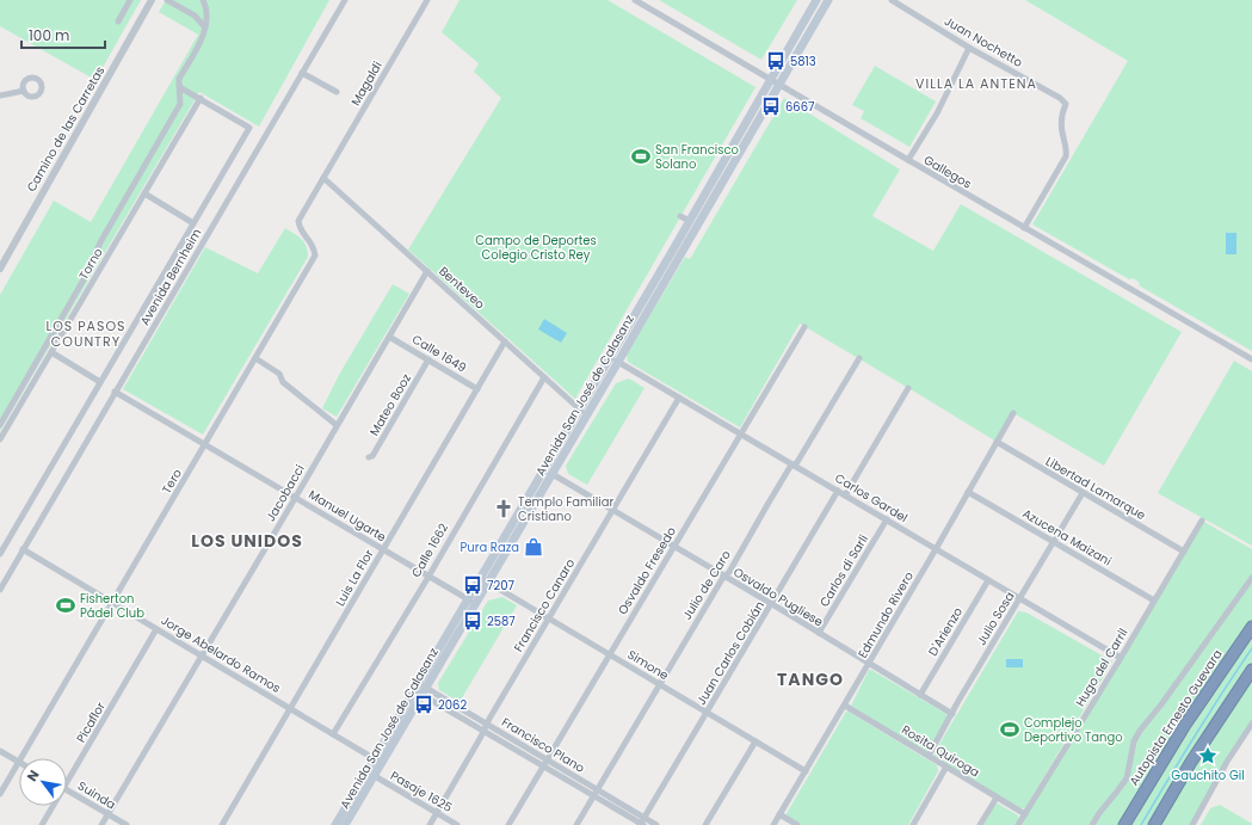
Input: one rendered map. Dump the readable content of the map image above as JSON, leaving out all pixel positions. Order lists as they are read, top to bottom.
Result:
{
  "streets": {
    "highway": ["Autopista Ernesto Guevara"],
    "main road": ["Avenida San José de Calasanz"],
    "street": [
      "Juan Nochetto",
      "Magaldi",
      "Camino de las Carretas",
      "Gallegos",
      "Torno",
      "Avenida Bernheim",
      "Benteveo",
      "Calle 1649",
      "Mateo Booz",
      "Tero",
      "Libertad Lamarque",
      "Jacobacci",
      "Carlos Gardel",
      "Manuel Ugarte",
      "Azucena Maizani",
      "Calle 1662",
      "Osvaldo Fresedo",
      "Carlos di Sarli",
      "Luis La Flor",
      "Julio de Caro",
      "Osvaldo Pugliese",
      "Francisco Canaro",
      "Edmundo Rivero",
      "Julio Sosa",
      "D'Arienzo",
      "Juan Carlos Cobián",
      "Jorge Abelardo Ramos",
      "Simone",
      "Hugo del Carril",
      "Picaflor",
      "Francisco Plano",
      "Rosita Quiroga",
      "Pasaje 1625",
      "Suinda"
    ]
  },
  "crossings": [
    ["Juan Nochetto", "Gallegos"],
    ["Magaldi", "Benteveo"],
    ["Magaldi", "Tero"],
    ["Gallegos", "Avenida San José de Calasanz"],
    ["Avenida Bernheim", "Manuel Ugarte"],
    ["Avenida Bernheim", "Jorge Abelardo Ramos"],
    ["Benteveo", "Avenida San José de Calasanz"],
    ["Benteveo", "Tero"],
    ["Benteveo", "Jacobacci"],
    ["Benteveo", "Calle 1662"],
    ["Benteveo", "Luis La Flor"],
    ["Calle 1649", "Mateo Booz"],
    ["Calle 1649", "Jacobacci"],
    ["Calle 1649", "Luis La Flor"],
    ["Avenida San José de Calasanz", "Carlos Gardel"],
    ["Avenida San José de Calasanz", "Manuel Ugarte"],
    ["Avenida San José de Calasanz", "Osvaldo Pugliese"],
    ["Avenida San José de Calasanz", "Jorge Abelardo Ramos"],
    ["Avenida San José de Calasanz", "Simone"],
    ["Avenida San José de Calasanz", "Francisco Plano"],
    ["Avenida San José de Calasanz", "Pasaje 1625"],
    ["Tero", "Manuel Ugarte"],
    ["Tero", "Jorge Abelardo Ramos"],
    ["Libertad Lamarque", "Edmundo Rivero"],
    ["Libertad Lamarque", "Julio Sosa"],
    ["Libertad Lamarque", "Hugo del Carril"],
    ["Jacobacci", "Manuel Ugarte"],
    ["Jacobacci", "Jorge Abelardo Ramos"],
    ["Jacobacci", "Suinda"],
    ["Carlos Gardel", "Osvaldo Fresedo"],
    ["Carlos Gardel", "Carlos di Sarli"],
    ["Carlos Gardel", "Julio de Caro"],
    ["Carlos Gardel", "Francisco Canaro"],
    ["Carlos Gardel", "Edmundo Rivero"],
    ["Carlos Gardel", "Julio Sosa"],
    ["Carlos Gardel", "D'Arienzo"],
    ["Carlos Gardel", "Juan Carlos Cobián"],
    ["Carlos Gardel", "Hugo del Carril"],
    ["Manuel Ugarte", "Calle 1662"],
    ["Manuel Ugarte", "Luis La Flor"],
    ["Azucena Maizani", "Edmundo Rivero"],
    ["Azucena Maizani", "Julio Sosa"],
    ["Azucena Maizani", "Hugo del Carril"],
    ["Calle 1662", "Jorge Abelardo Ramos"],
    ["Osvaldo Fresedo", "Osvaldo Pugliese"],
    ["Osvaldo Fresedo", "Simone"],
    ["Osvaldo Fresedo", "Francisco Plano"],
    ["Carlos di Sarli", "Osvaldo Pugliese"],
    ["Luis La Flor", "Jorge Abelardo Ramos"],
    ["Julio de Caro", "Osvaldo Pugliese"],
    ["Julio de Caro", "Simone"],
    ["Julio de Caro", "Francisco Plano"],
    ["Osvaldo Pugliese", "Francisco Canaro"],
    ["Osvaldo Pugliese", "Edmundo Rivero"],
    ["Osvaldo Pugliese", "Julio Sosa"],
    ["Osvaldo Pugliese", "D'Arienzo"],
    ["Osvaldo Pugliese", "Juan Carlos Cobián"],
    ["Francisco Canaro", "Simone"],
    ["Francisco Canaro", "Francisco Plano"],
    ["Francisco Canaro", "Pasaje 1625"],
    ["Edmundo Rivero", "Simone"],
    ["Edmundo Rivero", "Rosita Quiroga"],
    ["Julio Sosa", "Rosita Quiroga"],
    ["Juan Carlos Cobián", "Simone"],
    ["Juan Carlos Cobián", "Francisco Plano"],
    ["Jorge Abelardo Ramos", "Picaflor"],
    ["Hugo del Carril", "Rosita Quiroga"]
  ],
  "districts": [
    "VILLA LA ANTENA",
    "LOS PASOS COUNTRY",
    "LOS UNIDOS",
    "TANGO"
  ],
  "parks": ["Campo de Deportes Colegio Cristo Rey"],
  "places": {
    "bus stop": [
      "5813",
      "6667",
      "7207",
      "2587",
      "2062"
    ],
    "sports": ["San Francisco Solano", "Fisherton Pádel Club", "Complejo Deportivo Tango"],
    "church": ["Templo Familiar Cristiano"],
    "shop": ["Pura Raza"],
    "place": ["Gauchito Gil"]
  },
  "scale_bar": "100 m",
  "north": "top left"
}
